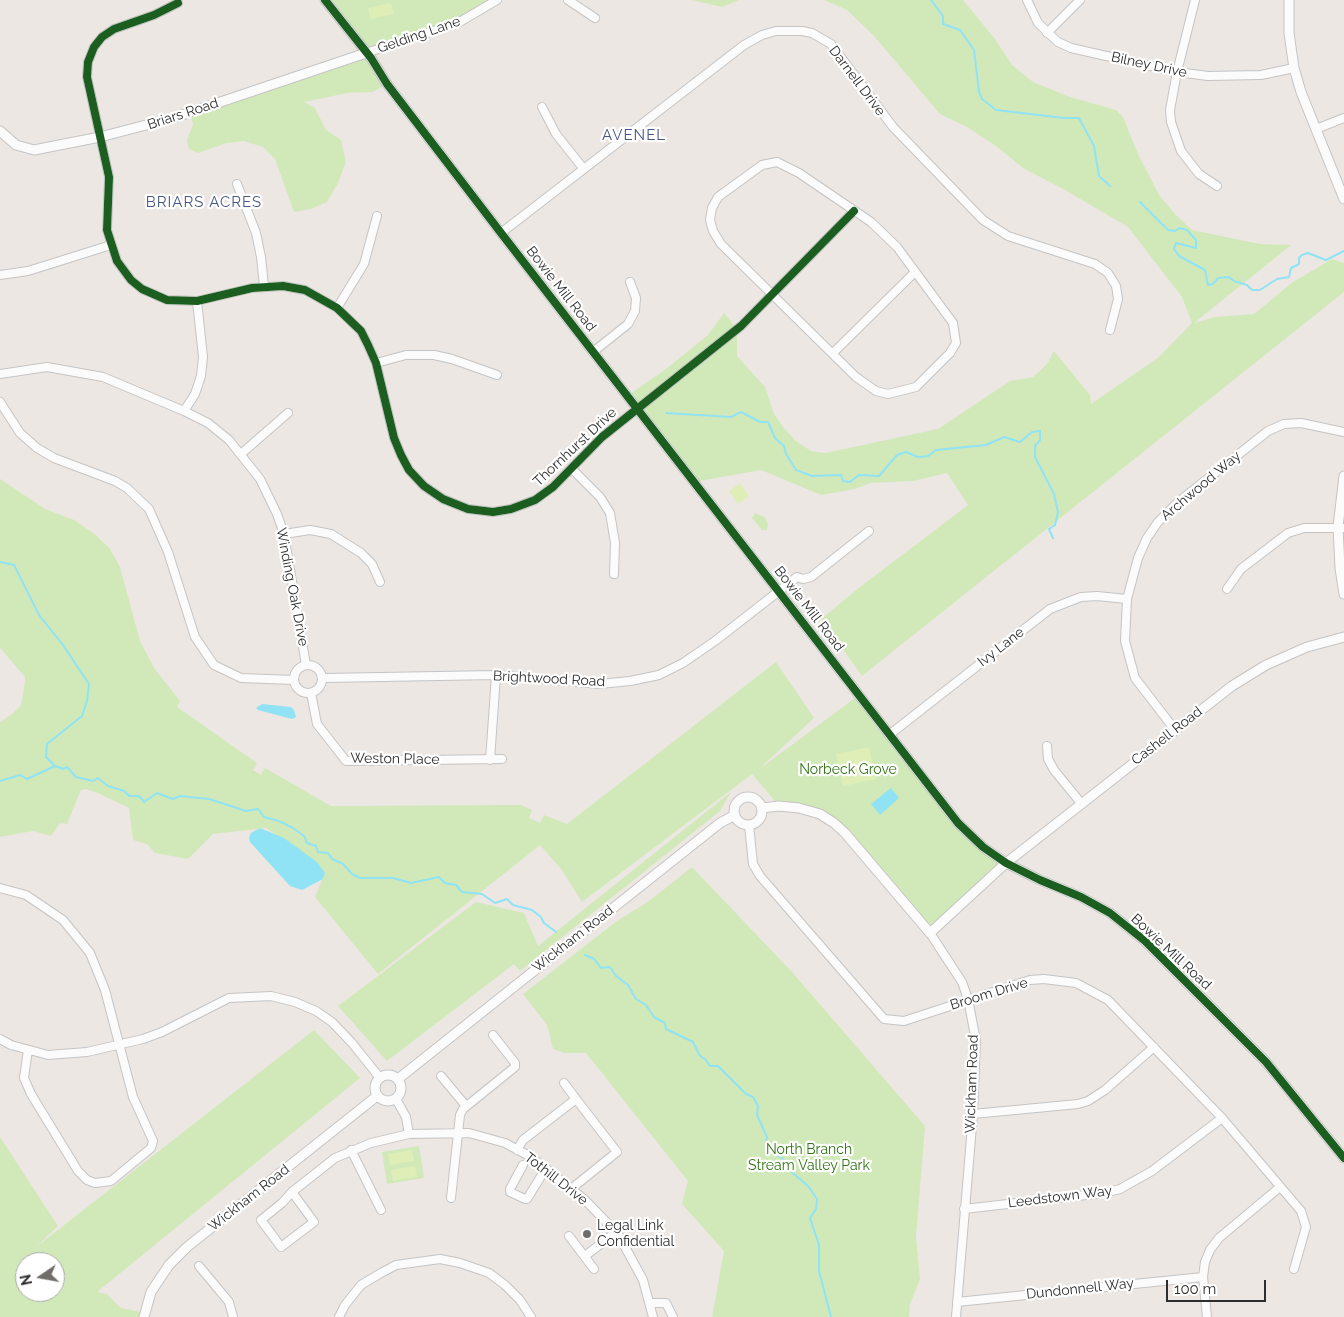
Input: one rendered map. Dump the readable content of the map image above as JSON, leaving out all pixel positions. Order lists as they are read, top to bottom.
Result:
{
  "streets": {
    "street": [
      "Gelding Lane",
      "Bilney Drive",
      "Darnell Drive",
      "Briars Road",
      "Bowie Mill Road",
      "Thornhurst Drive",
      "Archwood Way",
      "Winding Oak Drive",
      "Ivy Lane",
      "Brightwood Road",
      "Cashell Road",
      "Weston Place",
      "Wickham Road",
      "Broom Drive",
      "Tothill Drive",
      "Leedstown Way",
      "Dundonnell Way"
    ]
  },
  "crossings": [
    ["Gelding Lane", "Briars Road"],
    ["Gelding Lane", "Bowie Mill Road"],
    ["Darnell Drive", "Bowie Mill Road"],
    ["Briars Road", "Bowie Mill Road"],
    ["Briars Road", "Thornhurst Drive"],
    ["Bowie Mill Road", "Thornhurst Drive"],
    ["Bowie Mill Road", "Ivy Lane"],
    ["Bowie Mill Road", "Brightwood Road"],
    ["Bowie Mill Road", "Cashell Road"],
    ["Archwood Way", "Ivy Lane"],
    ["Archwood Way", "Cashell Road"],
    ["Winding Oak Drive", "Brightwood Road"],
    ["Winding Oak Drive", "Weston Place"],
    ["Brightwood Road", "Weston Place"],
    ["Cashell Road", "Wickham Road"],
    ["Wickham Road", "Broom Drive"],
    ["Wickham Road", "Leedstown Way"],
    ["Wickham Road", "Dundonnell Way"],
    ["Broom Drive", "Leedstown Way"]
  ],
  "districts": ["AVENEL", "BRIARS ACRES"],
  "parks": ["Norbeck Grove", "North Branch Stream Valley Park"],
  "places": ["Legal Link Confidential"],
  "scale_bar": "100 m",
  "north": "left"
}
